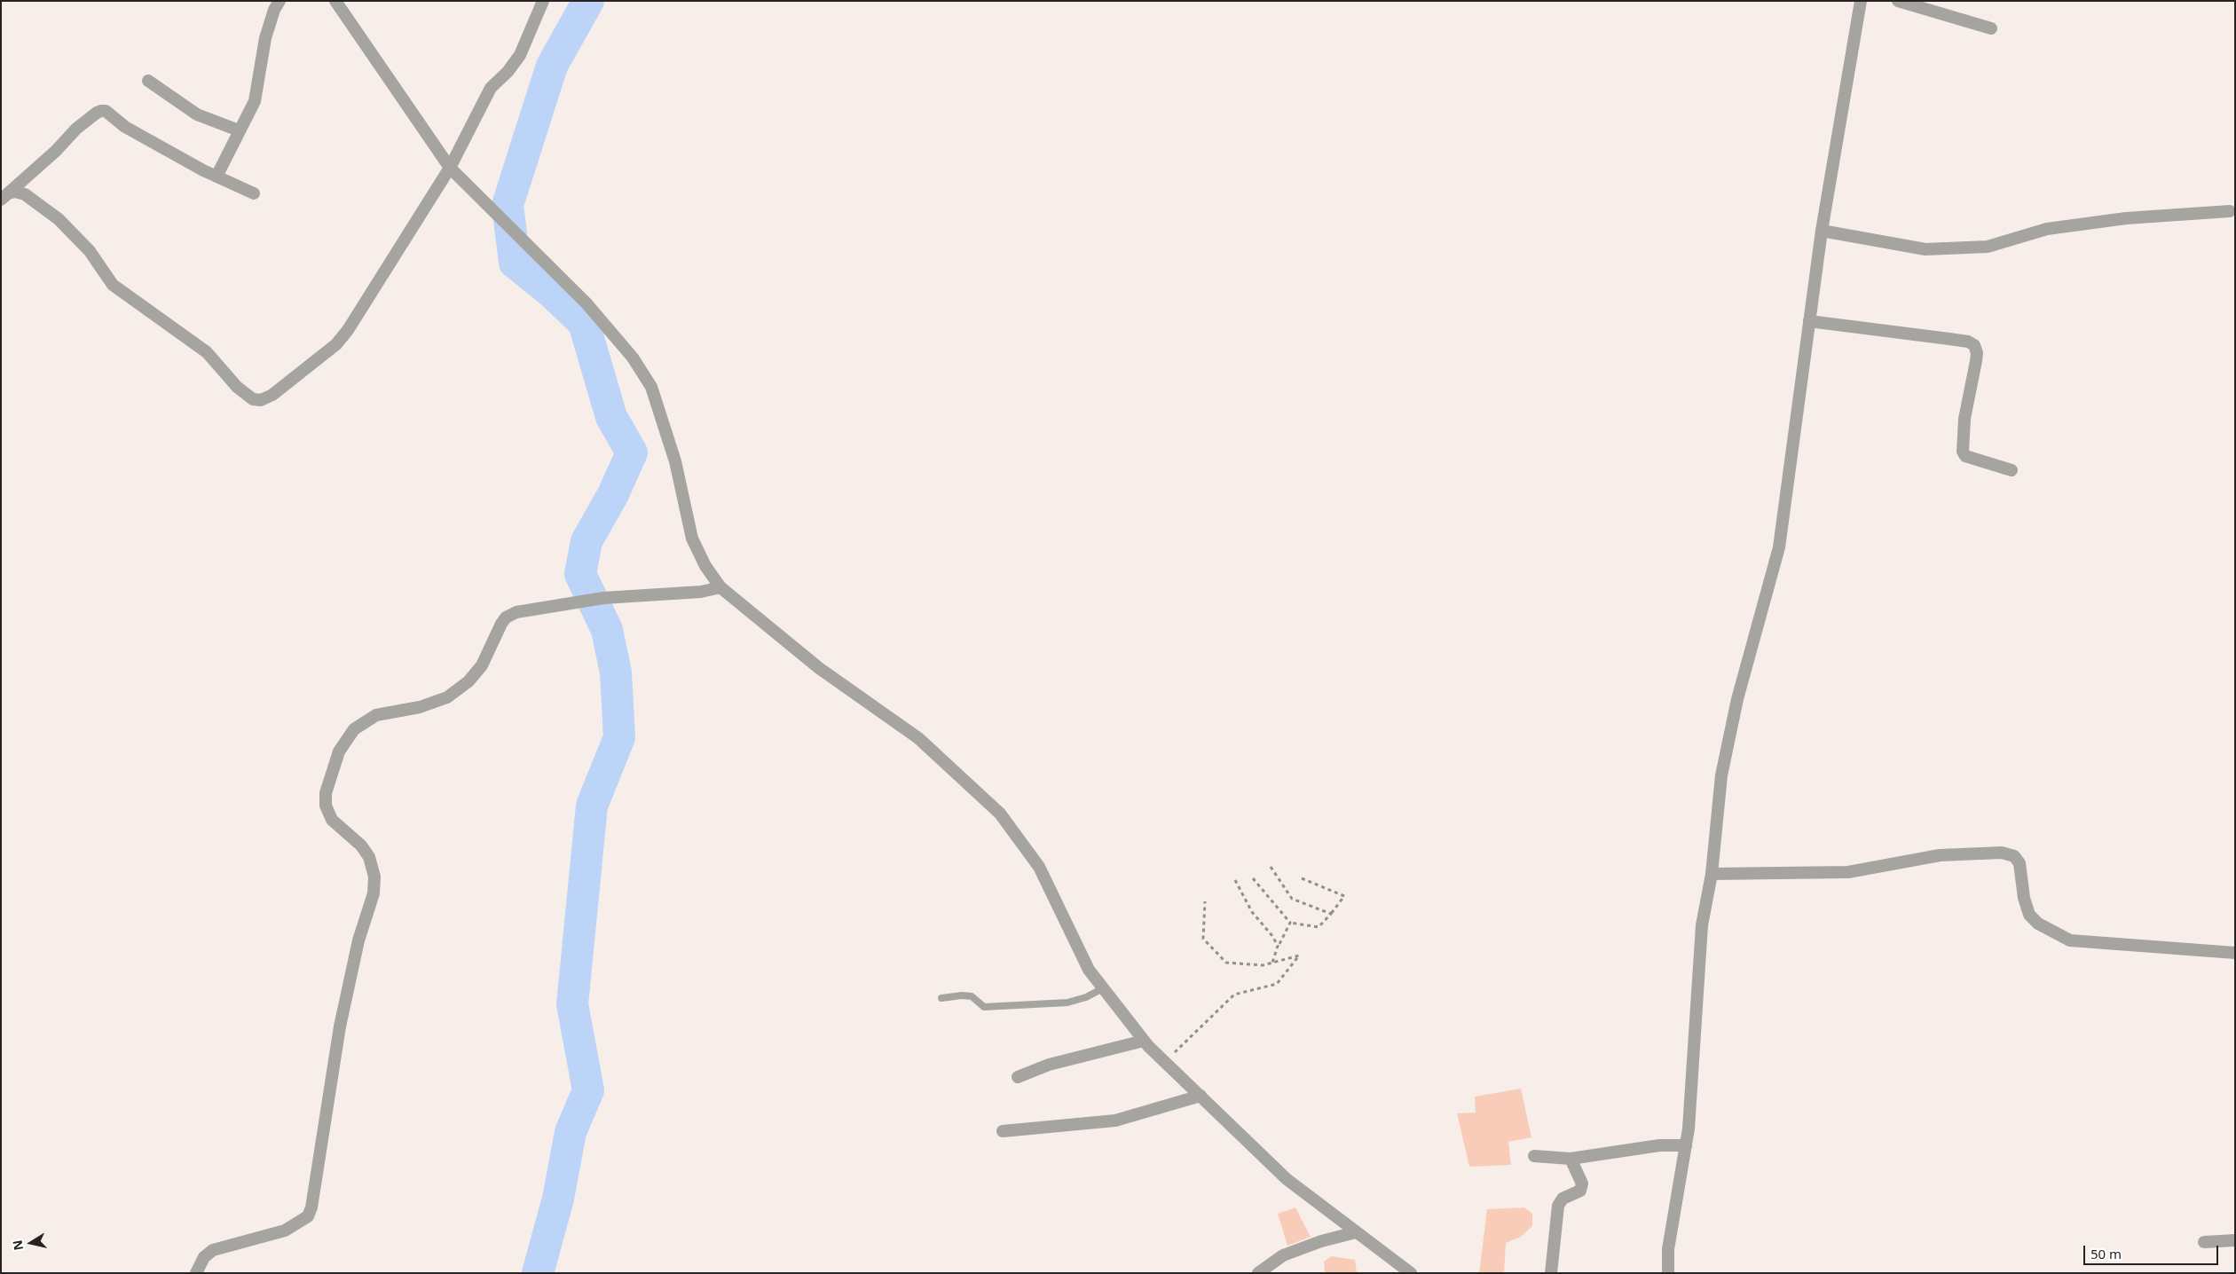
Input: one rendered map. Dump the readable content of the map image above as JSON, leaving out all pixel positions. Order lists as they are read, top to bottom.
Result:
{
  "scale_bar": "50 m",
  "north": "left"
}
